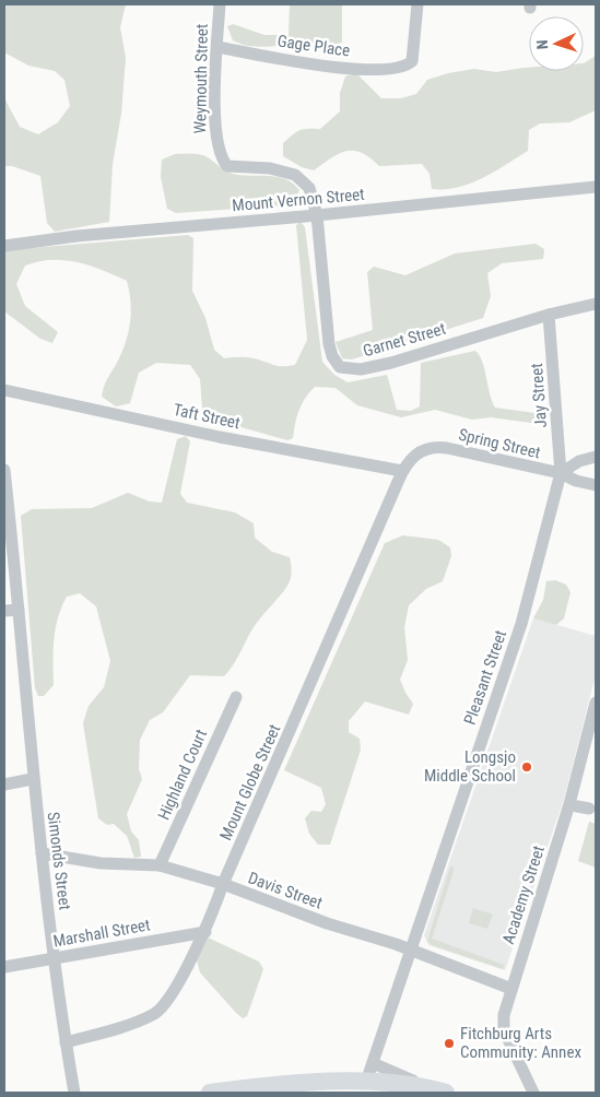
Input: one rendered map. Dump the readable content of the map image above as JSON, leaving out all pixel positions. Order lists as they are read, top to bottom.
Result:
{
  "streets": {
    "street": [
      "Gage Place",
      "Weymouth Street",
      "Mount Vernon Street",
      "Garnet Street",
      "Jay Street",
      "Taft Street",
      "Spring Street",
      "Pleasant Street",
      "Highland Court",
      "Mount Globe Street",
      "Simonds Street",
      "Davis Street",
      "Academy Street",
      "Marshall Street"
    ]
  },
  "crossings": [
    ["Gage Place", "Weymouth Street"],
    ["Weymouth Street", "Mount Vernon Street"],
    ["Weymouth Street", "Garnet Street"],
    ["Mount Vernon Street", "Garnet Street"],
    ["Garnet Street", "Jay Street"],
    ["Jay Street", "Spring Street"],
    ["Jay Street", "Pleasant Street"],
    ["Taft Street", "Spring Street"],
    ["Taft Street", "Mount Globe Street"],
    ["Spring Street", "Pleasant Street"],
    ["Spring Street", "Mount Globe Street"],
    ["Pleasant Street", "Davis Street"],
    ["Highland Court", "Davis Street"],
    ["Mount Globe Street", "Simonds Street"],
    ["Mount Globe Street", "Davis Street"],
    ["Mount Globe Street", "Marshall Street"],
    ["Simonds Street", "Davis Street"],
    ["Simonds Street", "Marshall Street"],
    ["Davis Street", "Academy Street"]
  ],
  "places": ["Longsjo Middle School", "Fitchburg Arts Community: Annex"],
  "north": "left"
}
